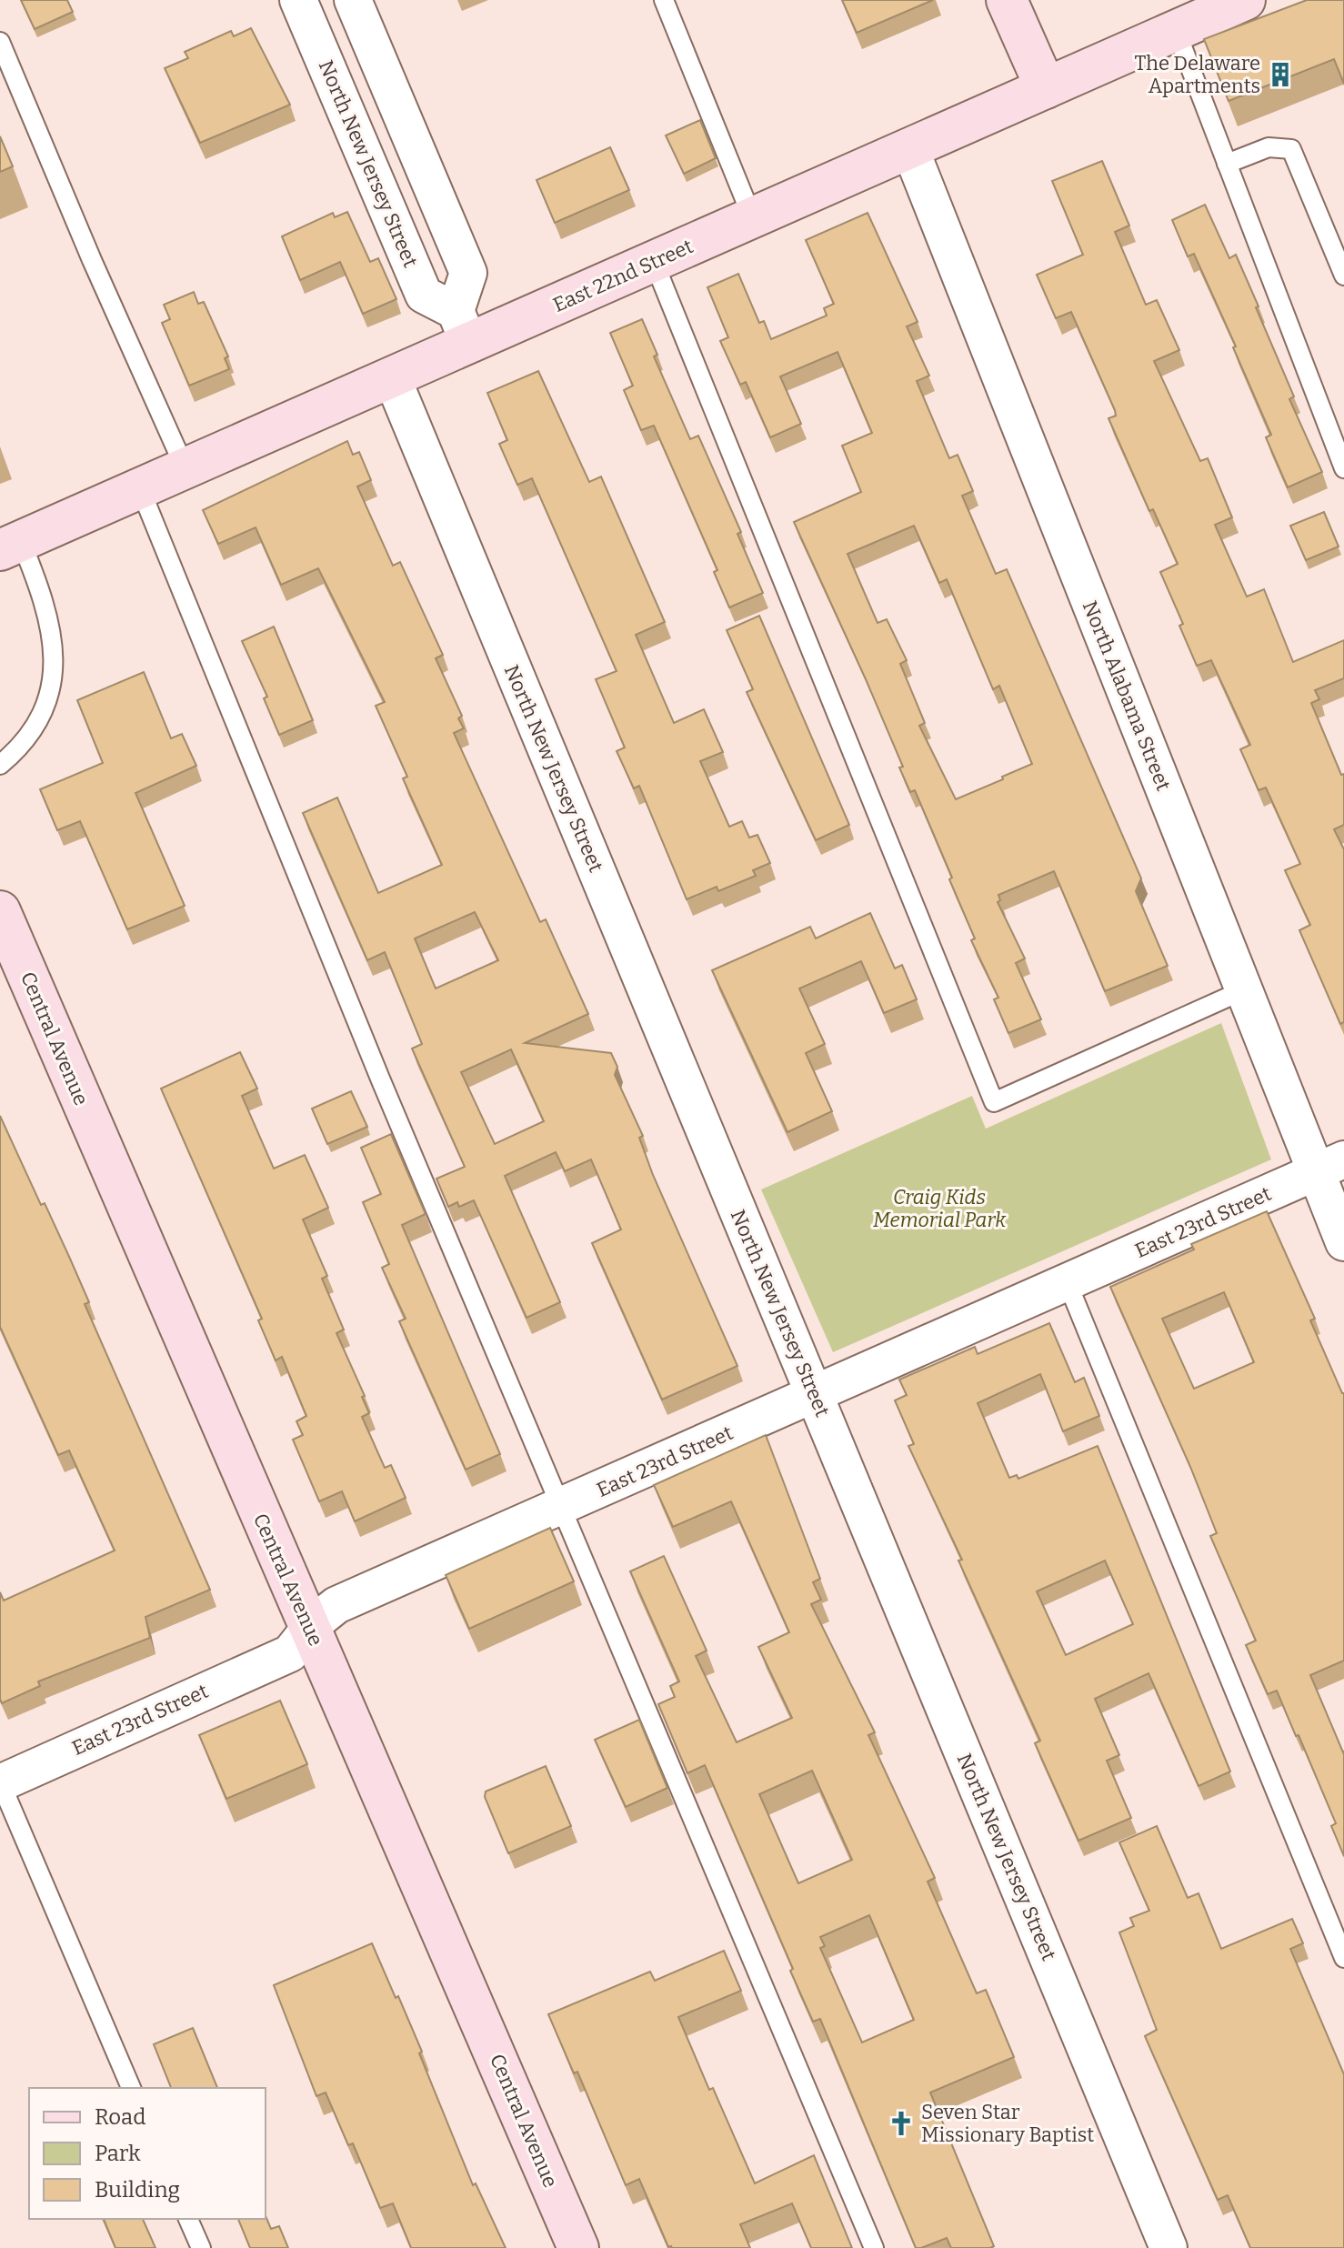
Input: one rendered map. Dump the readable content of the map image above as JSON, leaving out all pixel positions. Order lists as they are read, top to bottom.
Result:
{
  "streets": {
    "main road": ["East 22nd Street", "Central Avenue"],
    "street": ["North New Jersey Street", "North Alabama Street", "East 23rd Street"]
  },
  "crossings": [
    ["North New Jersey Street", "East 22nd Street"],
    ["North New Jersey Street", "East 23rd Street"],
    ["East 22nd Street", "North Alabama Street"],
    ["North Alabama Street", "East 23rd Street"],
    ["Central Avenue", "East 23rd Street"]
  ],
  "parks": ["Craig Kids Memorial Park"],
  "places": {
    "building": ["The Delaware Apartments"],
    "church": ["Seven Star Missionary Baptist"]
  },
  "legend": ["Road", "Park", "Building"]
}
